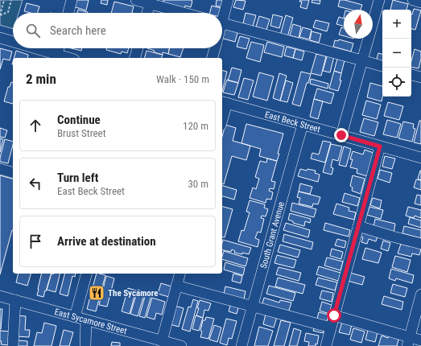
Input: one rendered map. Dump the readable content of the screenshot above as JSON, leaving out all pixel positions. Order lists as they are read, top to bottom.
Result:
{
  "streets": {
    "street": ["East Beck Street", "South Grant Avenue", "East Sycamore Street"]
  },
  "crossings": [
    ["East Beck Street", "South Grant Avenue"]
  ],
  "places": {
    "restaurant": ["The Sycamore"]
  },
  "north": "top",
  "page": {
    "map_buttons": ["+", "−"],
    "search": "Search here",
    "heading": ["2 min", "Walk · 150 m"],
    "list": [
      ["Continue", "Brust Street", "120 m"],
      ["Turn left", "East Beck Street", "30 m"],
      "Arrive at destination"
    ]
  }
}
